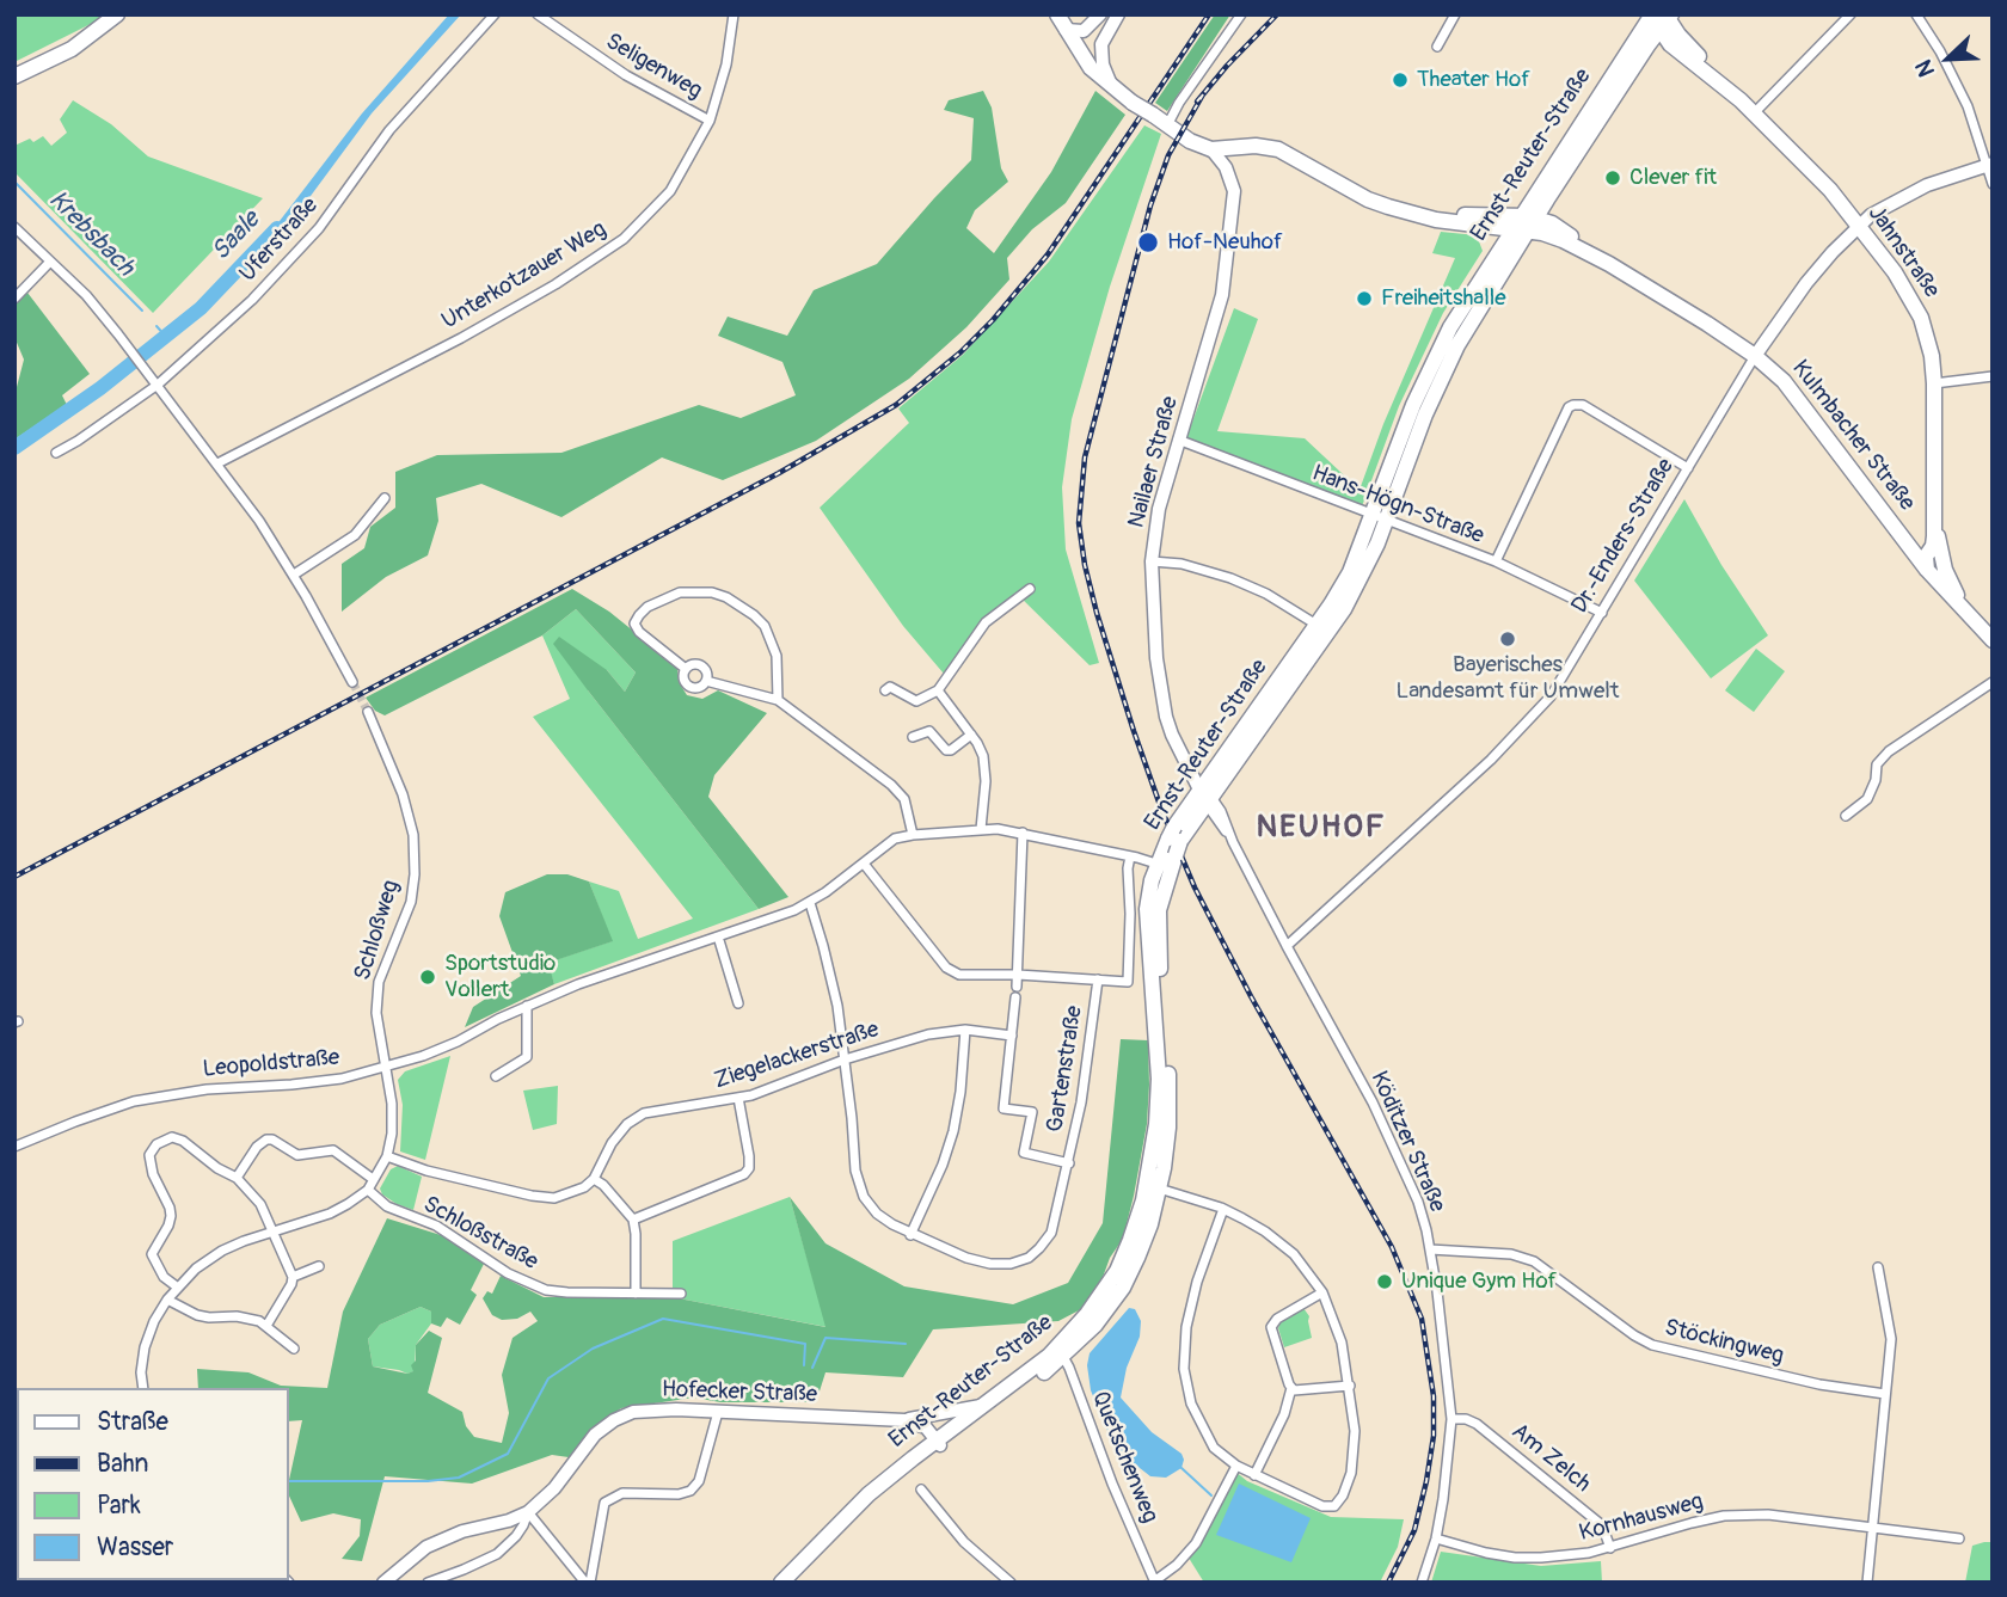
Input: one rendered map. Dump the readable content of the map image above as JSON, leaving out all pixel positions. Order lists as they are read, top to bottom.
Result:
{
  "streets": {
    "main road": [
      "Ernst-Reuter-Straße",
      "Jahnstraße",
      "Kulmbacher Straße",
      "Nailaer Straße",
      "Dr.-Enders-Straße",
      "Hofecker Straße"
    ],
    "street": [
      "Seligenweg",
      "Uferstraße",
      "Unterkotzauer Weg",
      "Hans-Högn-Straße",
      "Schloßweg",
      "Ziegelackerstraße",
      "Leopoldstraße",
      "Gartenstraße",
      "Köditzer Straße",
      "Schloßstraße",
      "Stöckingweg",
      "Quetschenweg",
      "Am Zelch",
      "Kornhausweg"
    ]
  },
  "crossings": [
    ["Seligenweg", "Unterkotzauer Weg"],
    ["Ernst-Reuter-Straße", "Jahnstraße"],
    ["Ernst-Reuter-Straße", "Kulmbacher Straße"],
    ["Ernst-Reuter-Straße", "Nailaer Straße"],
    ["Ernst-Reuter-Straße", "Hans-Högn-Straße"],
    ["Ernst-Reuter-Straße", "Leopoldstraße"],
    ["Ernst-Reuter-Straße", "Köditzer Straße"],
    ["Ernst-Reuter-Straße", "Hofecker Straße"],
    ["Ernst-Reuter-Straße", "Quetschenweg"],
    ["Jahnstraße", "Kulmbacher Straße"],
    ["Jahnstraße", "Dr.-Enders-Straße"],
    ["Kulmbacher Straße", "Nailaer Straße"],
    ["Kulmbacher Straße", "Dr.-Enders-Straße"],
    ["Nailaer Straße", "Hans-Högn-Straße"],
    ["Nailaer Straße", "Köditzer Straße"],
    ["Hans-Högn-Straße", "Dr.-Enders-Straße"],
    ["Dr.-Enders-Straße", "Köditzer Straße"],
    ["Schloßweg", "Leopoldstraße"],
    ["Ziegelackerstraße", "Gartenstraße"],
    ["Leopoldstraße", "Gartenstraße"],
    ["Köditzer Straße", "Stöckingweg"],
    ["Köditzer Straße", "Am Zelch"],
    ["Köditzer Straße", "Kornhausweg"],
    ["Am Zelch", "Kornhausweg"]
  ],
  "districts": ["NEUHOF"],
  "water": ["Krebsbach", "Saale"],
  "places": [
    "Theater Hof",
    "Clever fit",
    "Hof-Neuhof",
    "Freiheitshalle",
    "Bayerisches Landesamt für Umwelt",
    "Sportstudio Vollert",
    "Unique Gym Hof"
  ],
  "legend": [
    "Straße",
    "Bahn",
    "Park",
    "Wasser"
  ],
  "north": "bottom left"
}
